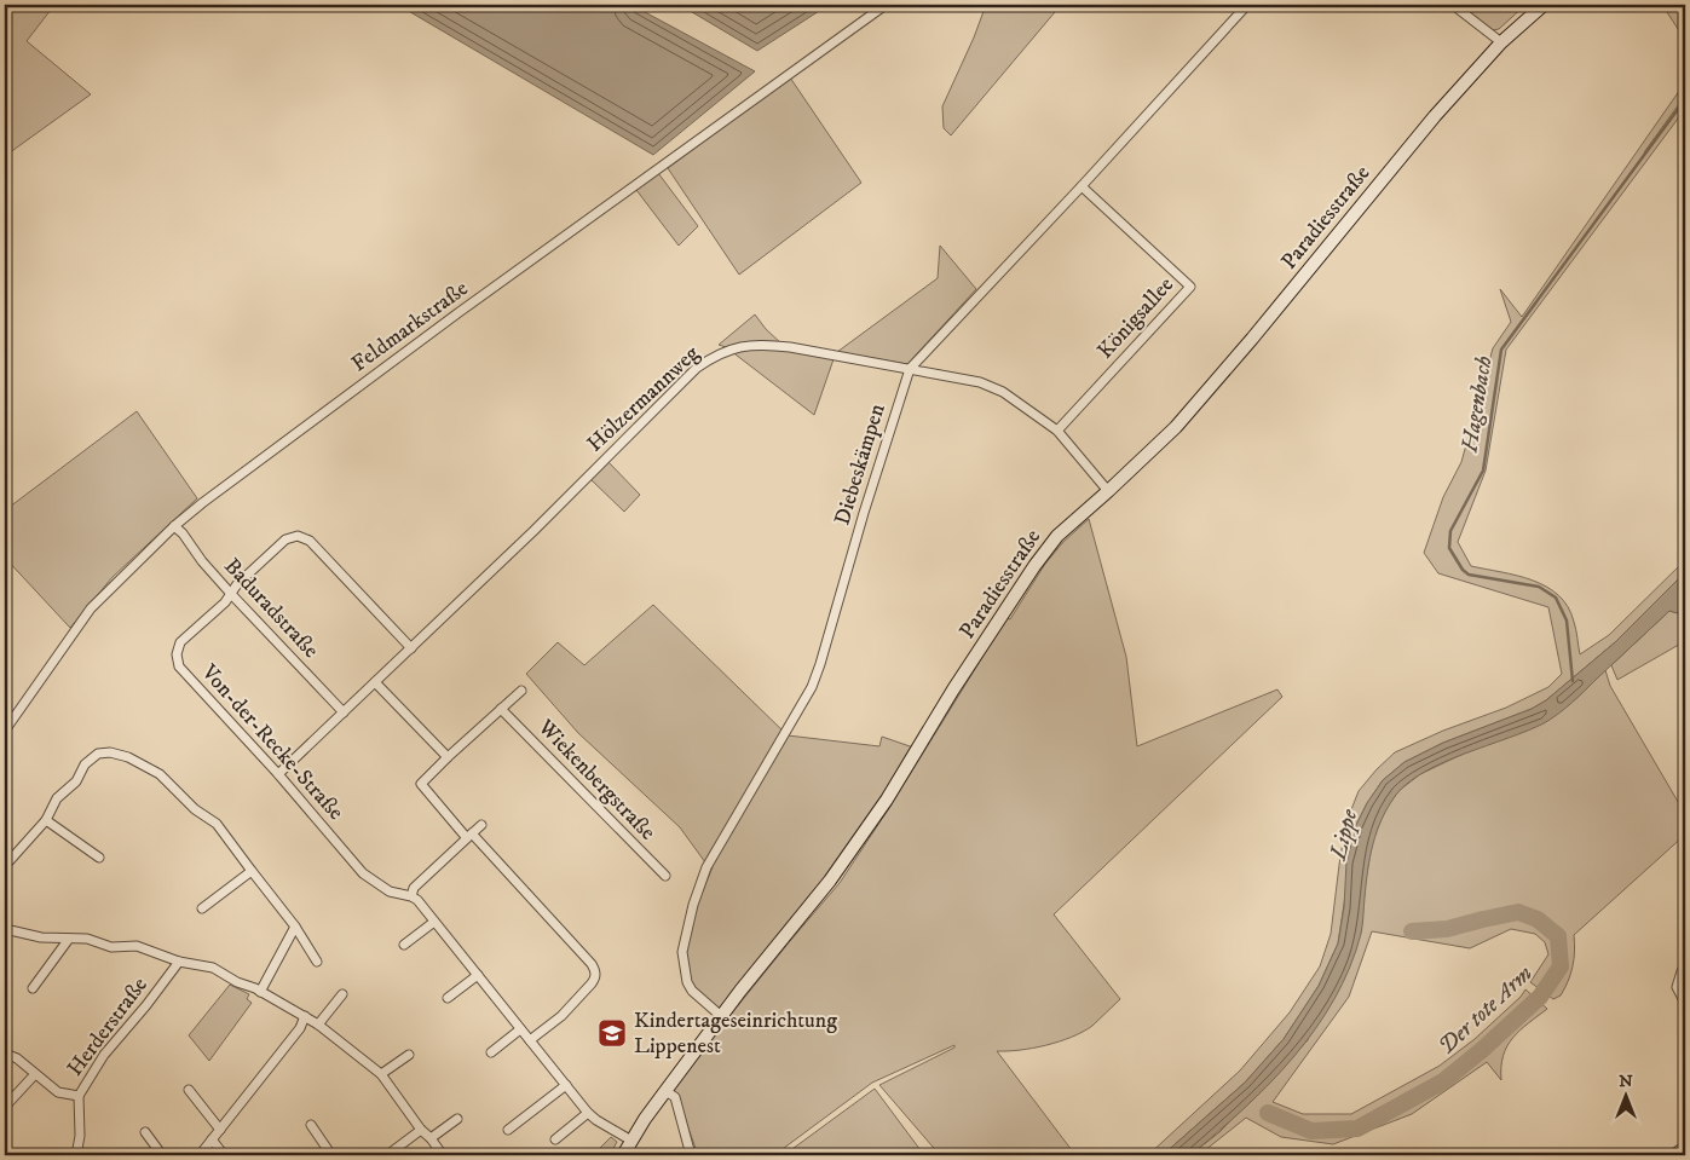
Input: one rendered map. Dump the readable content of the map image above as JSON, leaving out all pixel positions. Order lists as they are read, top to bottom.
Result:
{
  "streets": {
    "main road": ["Paradiesstraße"],
    "street": [
      "Königsallee",
      "Feldmarkstraße",
      "Hölzermannweg",
      "Diebeskämpen",
      "Baduradstraße",
      "Von-der-Recke-Straße",
      "Wiekenbergstraße",
      "Herderstraße"
    ]
  },
  "crossings": [
    ["Paradiesstraße", "Hölzermannweg"],
    ["Paradiesstraße", "Diebeskämpen"],
    ["Paradiesstraße", "Von-der-Recke-Straße"],
    ["Königsallee", "Hölzermannweg"],
    ["Königsallee", "Diebeskämpen"],
    ["Feldmarkstraße", "Baduradstraße"],
    ["Hölzermannweg", "Diebeskämpen"],
    ["Hölzermannweg", "Baduradstraße"],
    ["Hölzermannweg", "Von-der-Recke-Straße"],
    ["Baduradstraße", "Von-der-Recke-Straße"]
  ],
  "water": ["Hagenbach", "Lippe", "Der tote Arm"],
  "places": {
    "school or university": ["Kindertageseinrichtung Lippenest"]
  },
  "north": "top"
}
